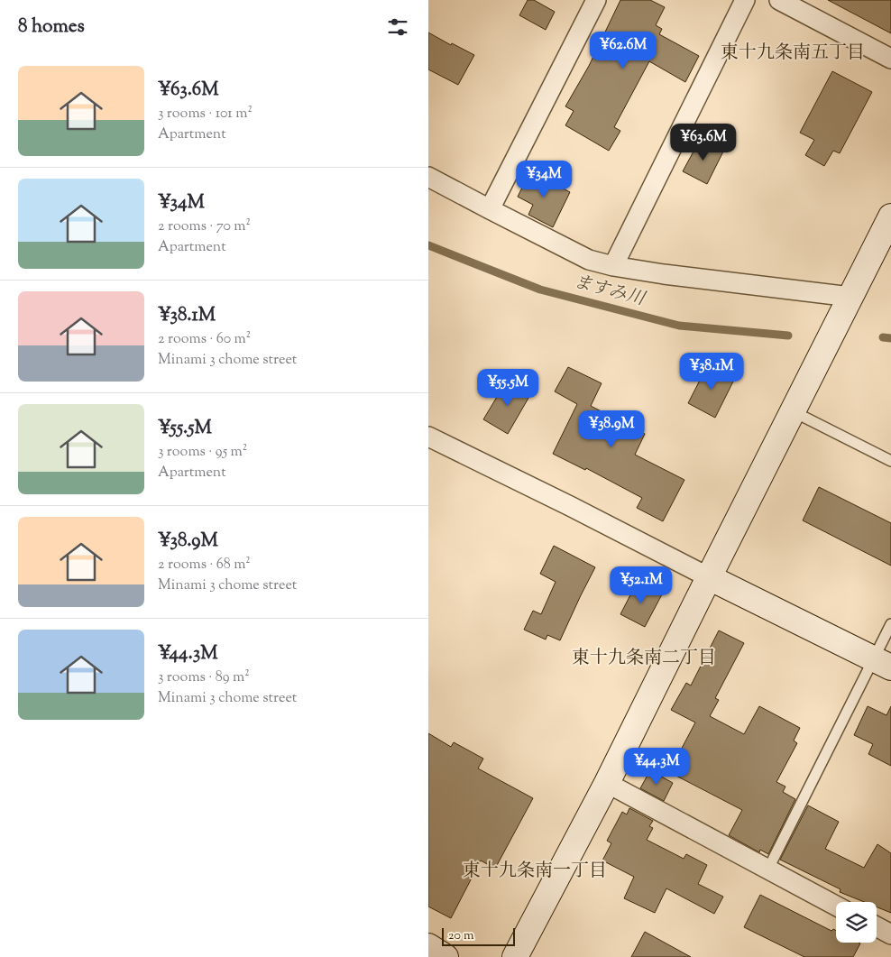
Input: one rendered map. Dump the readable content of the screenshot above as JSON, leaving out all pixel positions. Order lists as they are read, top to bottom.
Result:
{
  "districts": ["東十九条南五丁目", "東十九条南二丁目", "東十九条南一丁目"],
  "water": ["ますみ川"],
  "scale_bar": "20 m",
  "page": {
    "heading": "8 homes",
    "price": [
      "¥62.6M",
      "¥63.6M",
      "¥34M",
      "¥38.1M",
      "¥55.5M",
      "¥38.9M",
      "¥52.1M",
      "¥44.3M"
    ],
    "list": [
      {
        "name": "¥63.6M",
        "note": "3 rooms · 101 m² · Apartment"
      },
      {
        "name": "¥34M",
        "note": "2 rooms · 70 m² · Apartment"
      },
      {
        "name": "¥38.1M",
        "note": "2 rooms · 60 m² · Minami 3 chome street"
      },
      {
        "name": "¥55.5M",
        "note": "3 rooms · 95 m² · Apartment"
      },
      {
        "name": "¥38.9M",
        "note": "2 rooms · 68 m² · Minami 3 chome street"
      },
      {
        "name": "¥44.3M",
        "note": "3 rooms · 89 m² · Minami 3 chome street"
      }
    ],
    "scale": "20 m"
  }
}
